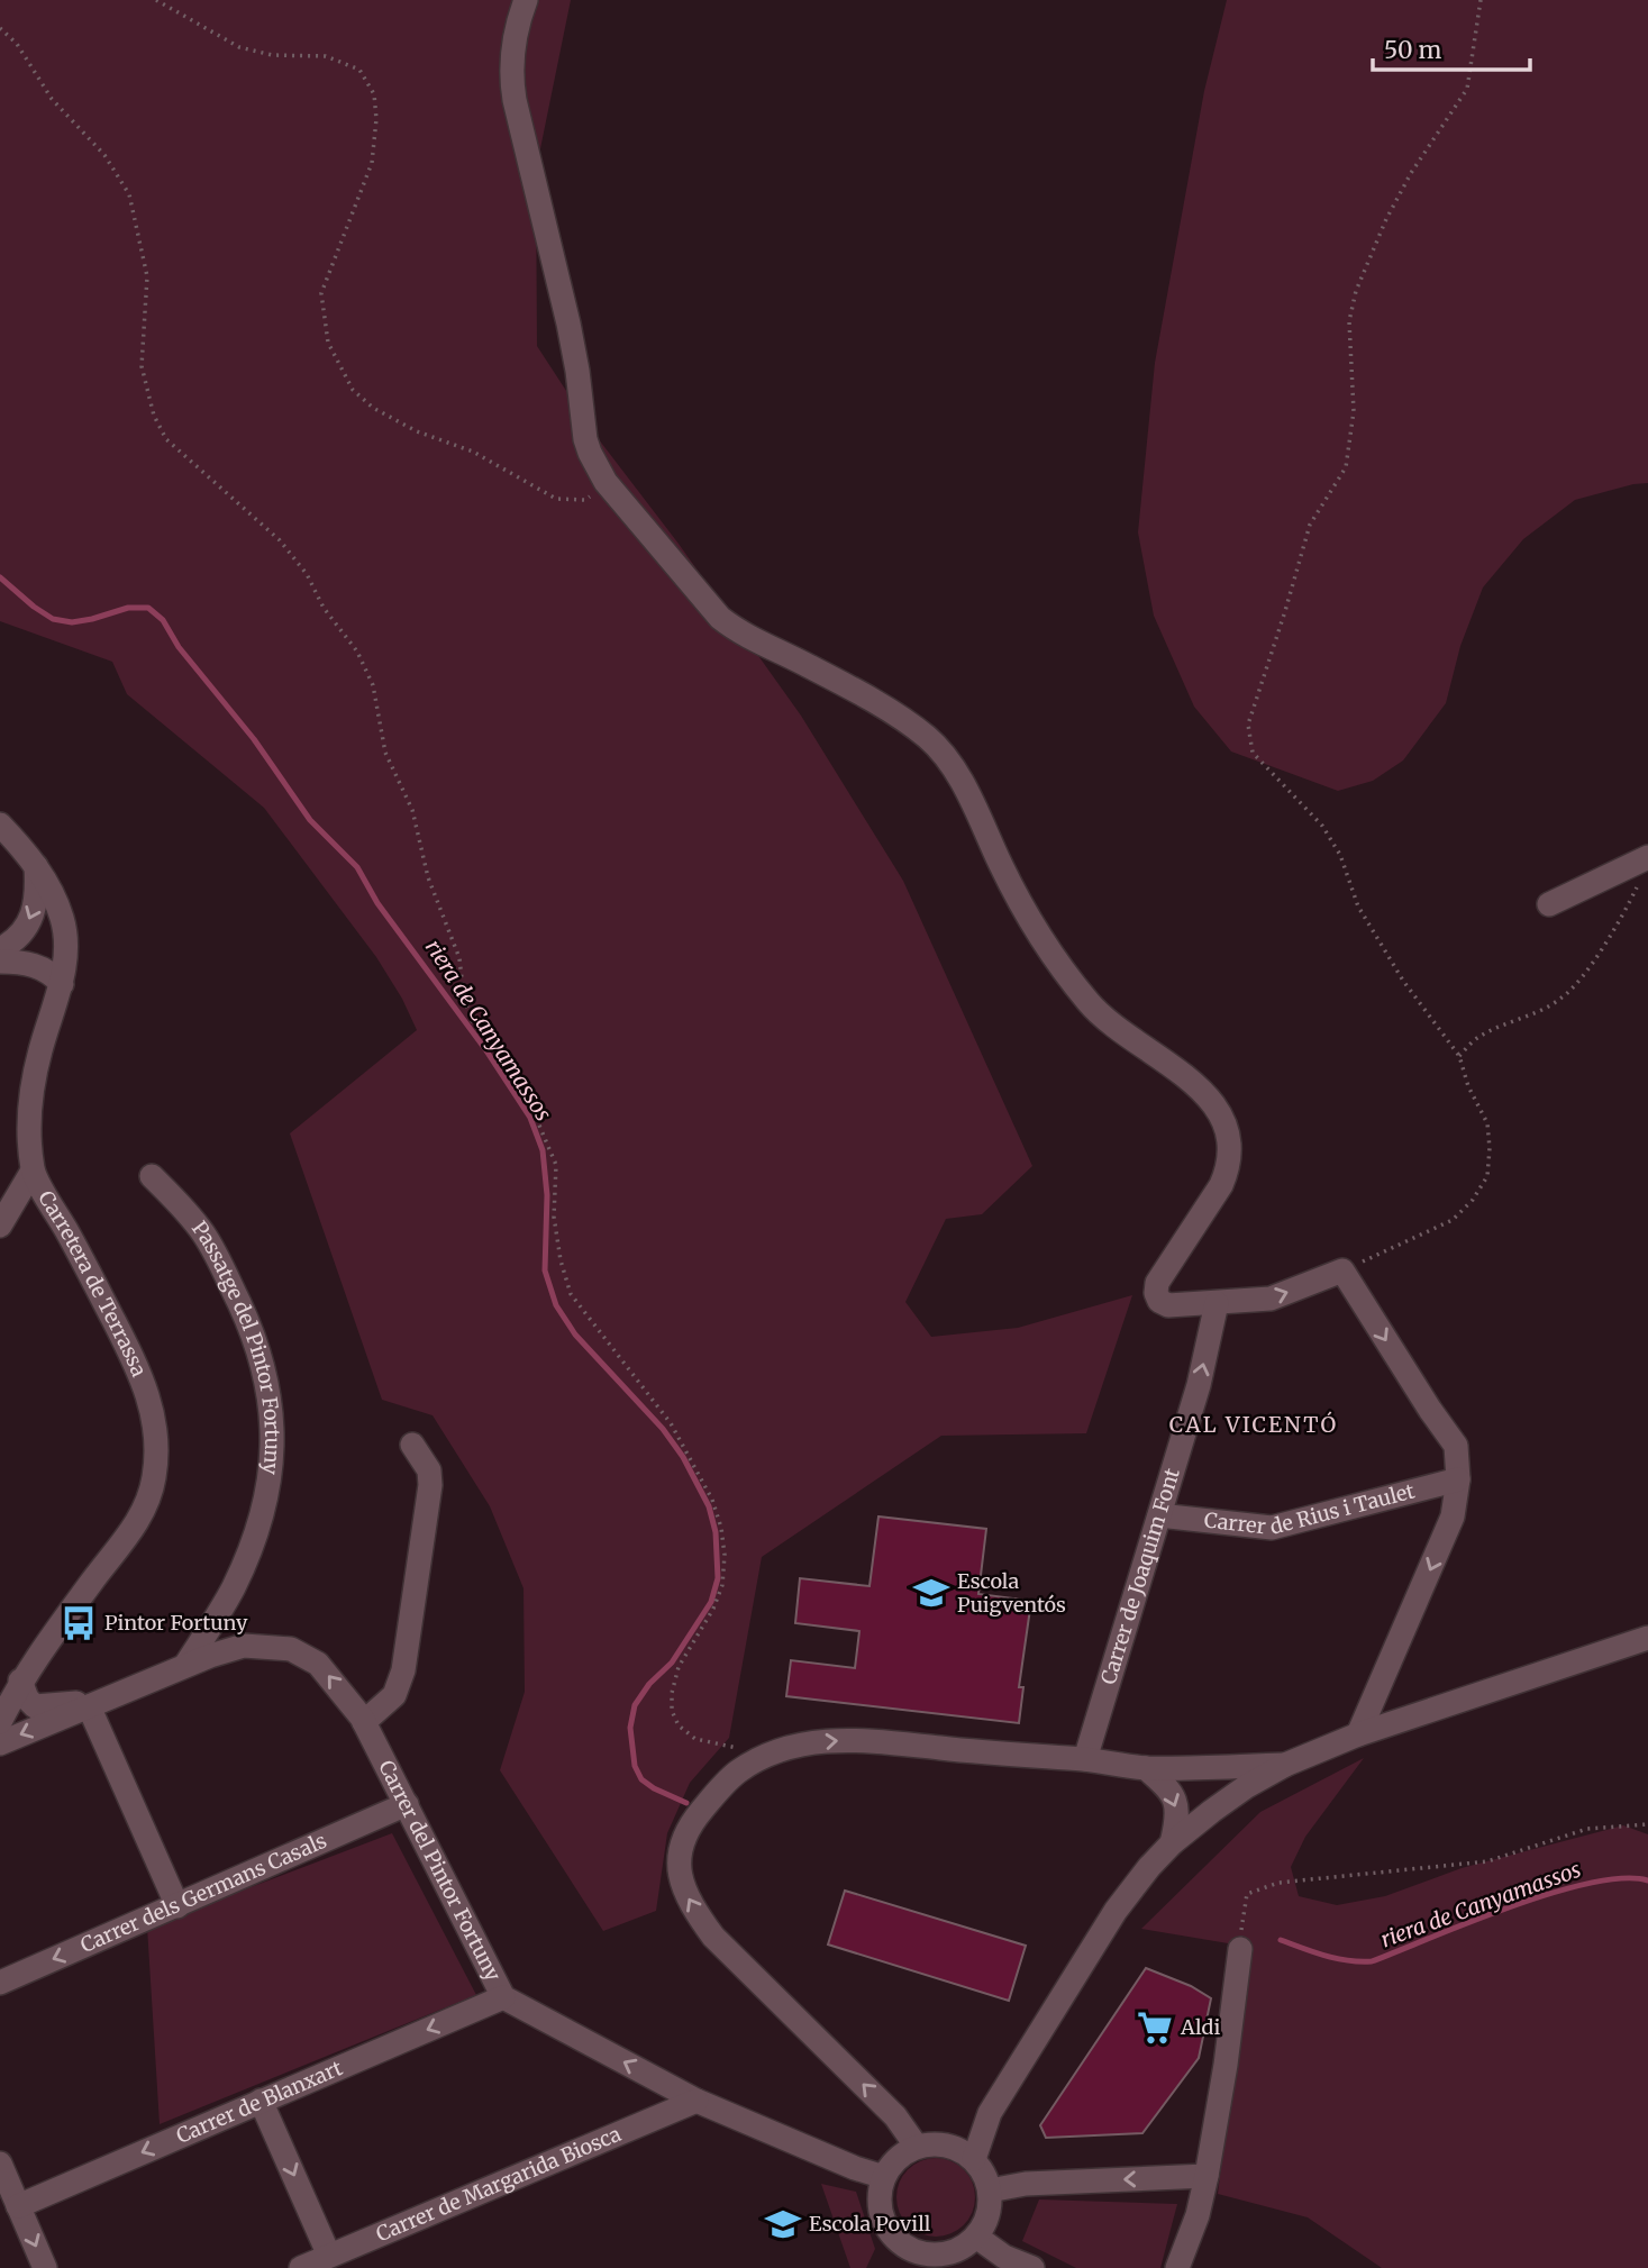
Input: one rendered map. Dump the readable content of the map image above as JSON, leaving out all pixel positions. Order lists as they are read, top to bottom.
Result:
{
  "streets": {
    "street": [
      "Carretera de Terrassa",
      "Passatge del Pintor Fortuny",
      "Carrer de Rius i Taulet",
      "Carrer de Joaquim Font",
      "Carrer del Pintor Fortuny",
      "Carrer dels Germans Casals",
      "Carrer de Blanxart",
      "Carrer de Margarida Biosca"
    ]
  },
  "crossings": [
    ["Carretera de Terrassa", "Carrer del Pintor Fortuny"],
    ["Passatge del Pintor Fortuny", "Carrer del Pintor Fortuny"],
    ["Carrer de Rius i Taulet", "Carrer de Joaquim Font"],
    ["Carrer del Pintor Fortuny", "Carrer dels Germans Casals"],
    ["Carrer del Pintor Fortuny", "Carrer de Blanxart"],
    ["Carrer del Pintor Fortuny", "Carrer de Margarida Biosca"]
  ],
  "one_way": [
    "Carrer de Joaquim Font",
    "Carrer del Pintor Fortuny",
    "Carrer dels Germans Casals",
    "Carrer de Blanxart"
  ],
  "districts": ["CAL VICENTÓ"],
  "water": ["riera de Canyamassos"],
  "places": {
    "school or university": ["Escola Puigventós", "Escola Povill"],
    "bus stop": ["Pintor Fortuny"],
    "supermarket": ["Aldi"]
  },
  "scale_bar": "50 m"
}
